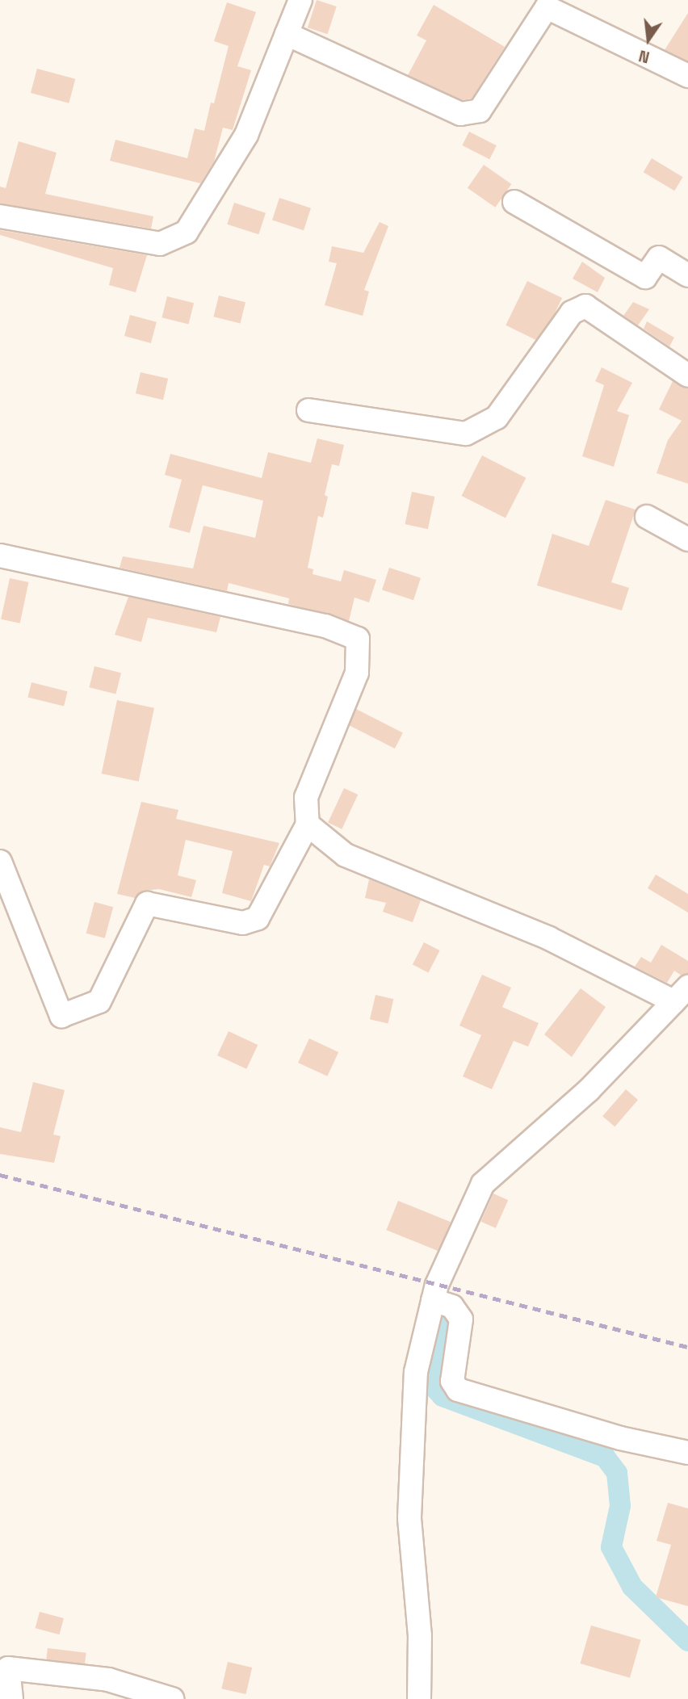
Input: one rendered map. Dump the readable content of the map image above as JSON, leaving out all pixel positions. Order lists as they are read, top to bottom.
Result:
{
  "north": "bottom"
}
